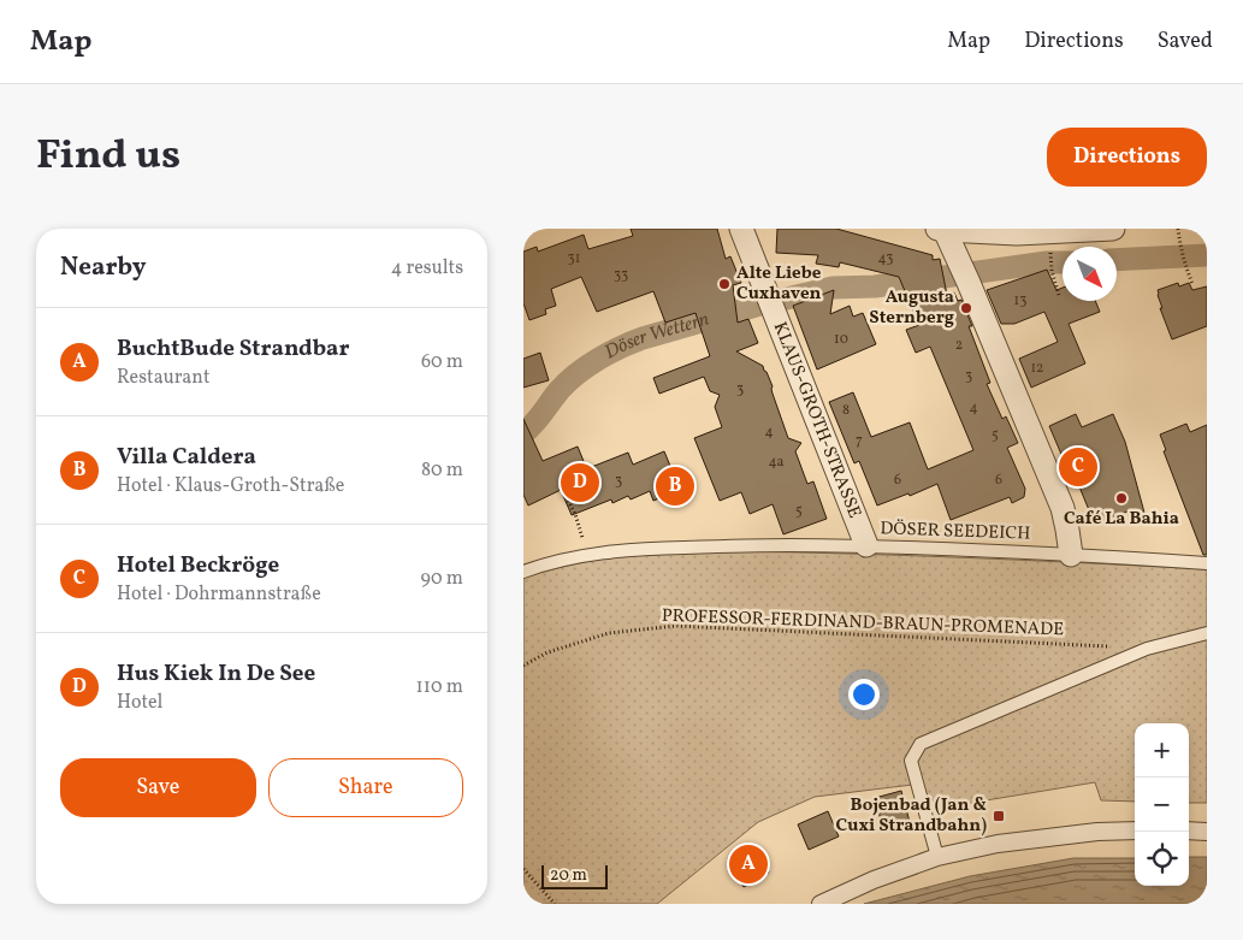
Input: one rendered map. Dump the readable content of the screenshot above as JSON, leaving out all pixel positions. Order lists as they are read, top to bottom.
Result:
{
  "streets": {
    "street": ["KLAUS-GROTH-STRASSE"],
    "lane": ["DÖSER SEEDEICH"],
    "path": ["PROFESSOR-FERDINAND-BRAUN-PROMENADE"]
  },
  "crossings": [
    ["KLAUS-GROTH-STRASSE", "DÖSER SEEDEICH"]
  ],
  "water": ["Döser Wettern"],
  "places": {
    "other": ["Alte Liebe Cuxhaven", "Augusta Sternberg", "Café La Bahia"],
    "transit": ["Bojenbad (Jan & Cuxi Strandbahn)"]
  },
  "house_numbers": [
    "31",
    "43",
    "33",
    "13",
    "10",
    "2",
    "12",
    "3",
    "3",
    "4",
    "8",
    "4",
    "5",
    "7",
    "4a",
    "6",
    "6",
    "3",
    "5"
  ],
  "scale_bar": "20 m",
  "north": "bottom right",
  "page": {
    "header": "Map",
    "nav": ["Map", "Directions", "Saved"],
    "title": "Find us",
    "buttons": [
      "Directions",
      ["Save", "Share"]
    ],
    "heading": ["Nearby", "4 results"],
    "list": [
      {
        "mark": "A",
        "name": "BuchtBude Strandbar",
        "note": "Restaurant",
        "value": "60 m"
      },
      {
        "mark": "B",
        "name": "Villa Caldera",
        "note": "Hotel · Klaus-Groth-Straße",
        "value": "80 m"
      },
      {
        "mark": "C",
        "name": "Hotel Beckröge",
        "note": "Hotel · Dohrmannstraße",
        "value": "90 m"
      },
      {
        "mark": "D",
        "name": "Hus Kiek In De See",
        "note": "Hotel",
        "value": "110 m"
      }
    ],
    "pins": [
      "C",
      "D",
      "B",
      "A"
    ],
    "map_buttons": ["+", "−"],
    "scale": "20 m"
  }
}
